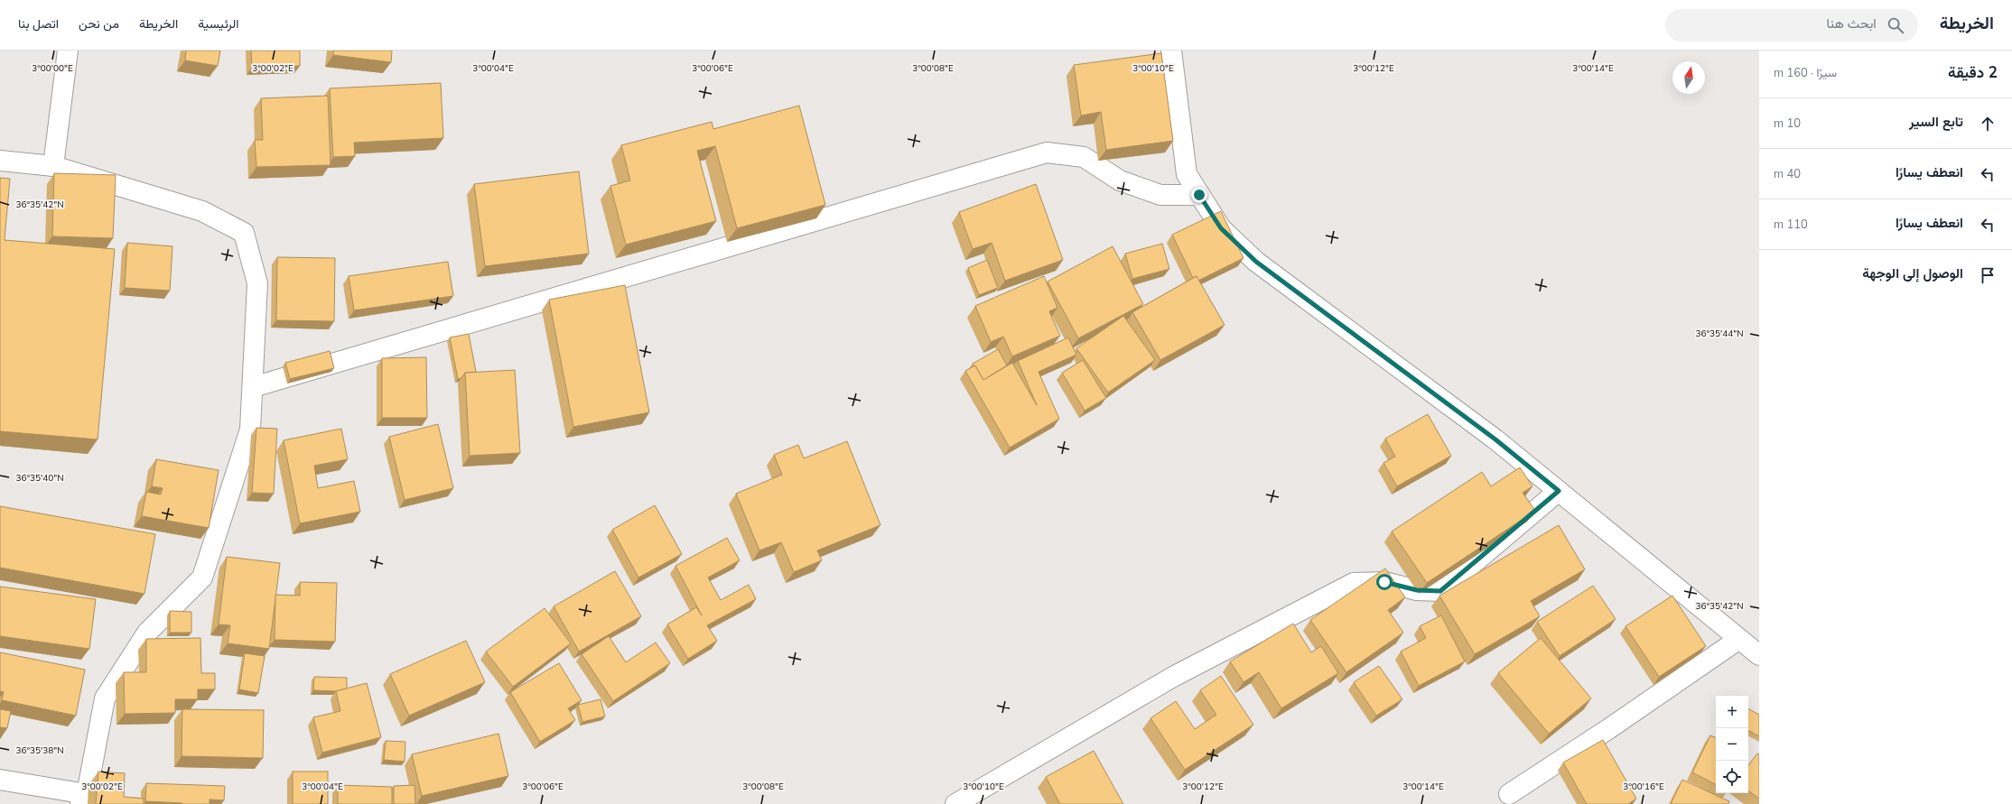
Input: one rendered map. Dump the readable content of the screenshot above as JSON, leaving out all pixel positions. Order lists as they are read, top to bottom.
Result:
{
  "north": "top",
  "page": {
    "header": "الخريطة",
    "search": "ابحث هنا",
    "nav": [
      "الرئيسية",
      "الخريطة",
      "من نحن",
      "اتصل بنا"
    ],
    "heading": ["2 دقيقة", "سيرًا · 160 m"],
    "list": [
      ["تابع السير", "10 m"],
      ["انعطف يسارًا", "40 m"],
      ["انعطف يسارًا", "110 m"],
      "الوصول إلى الوجهة"
    ],
    "map_buttons": ["+", "−"]
  },
  "coordinates": [
    "3°00'00\"E",
    "3°00'02\"E",
    "3°00'04\"E",
    "3°00'06\"E",
    "3°00'08\"E",
    "3°00'10\"E",
    "3°00'12\"E",
    "3°00'14\"E",
    "36°35'42\"N",
    "36°35'44\"N",
    "36°35'40\"N",
    "36°35'38\"N",
    "3°00'16\"E"
  ]
}
